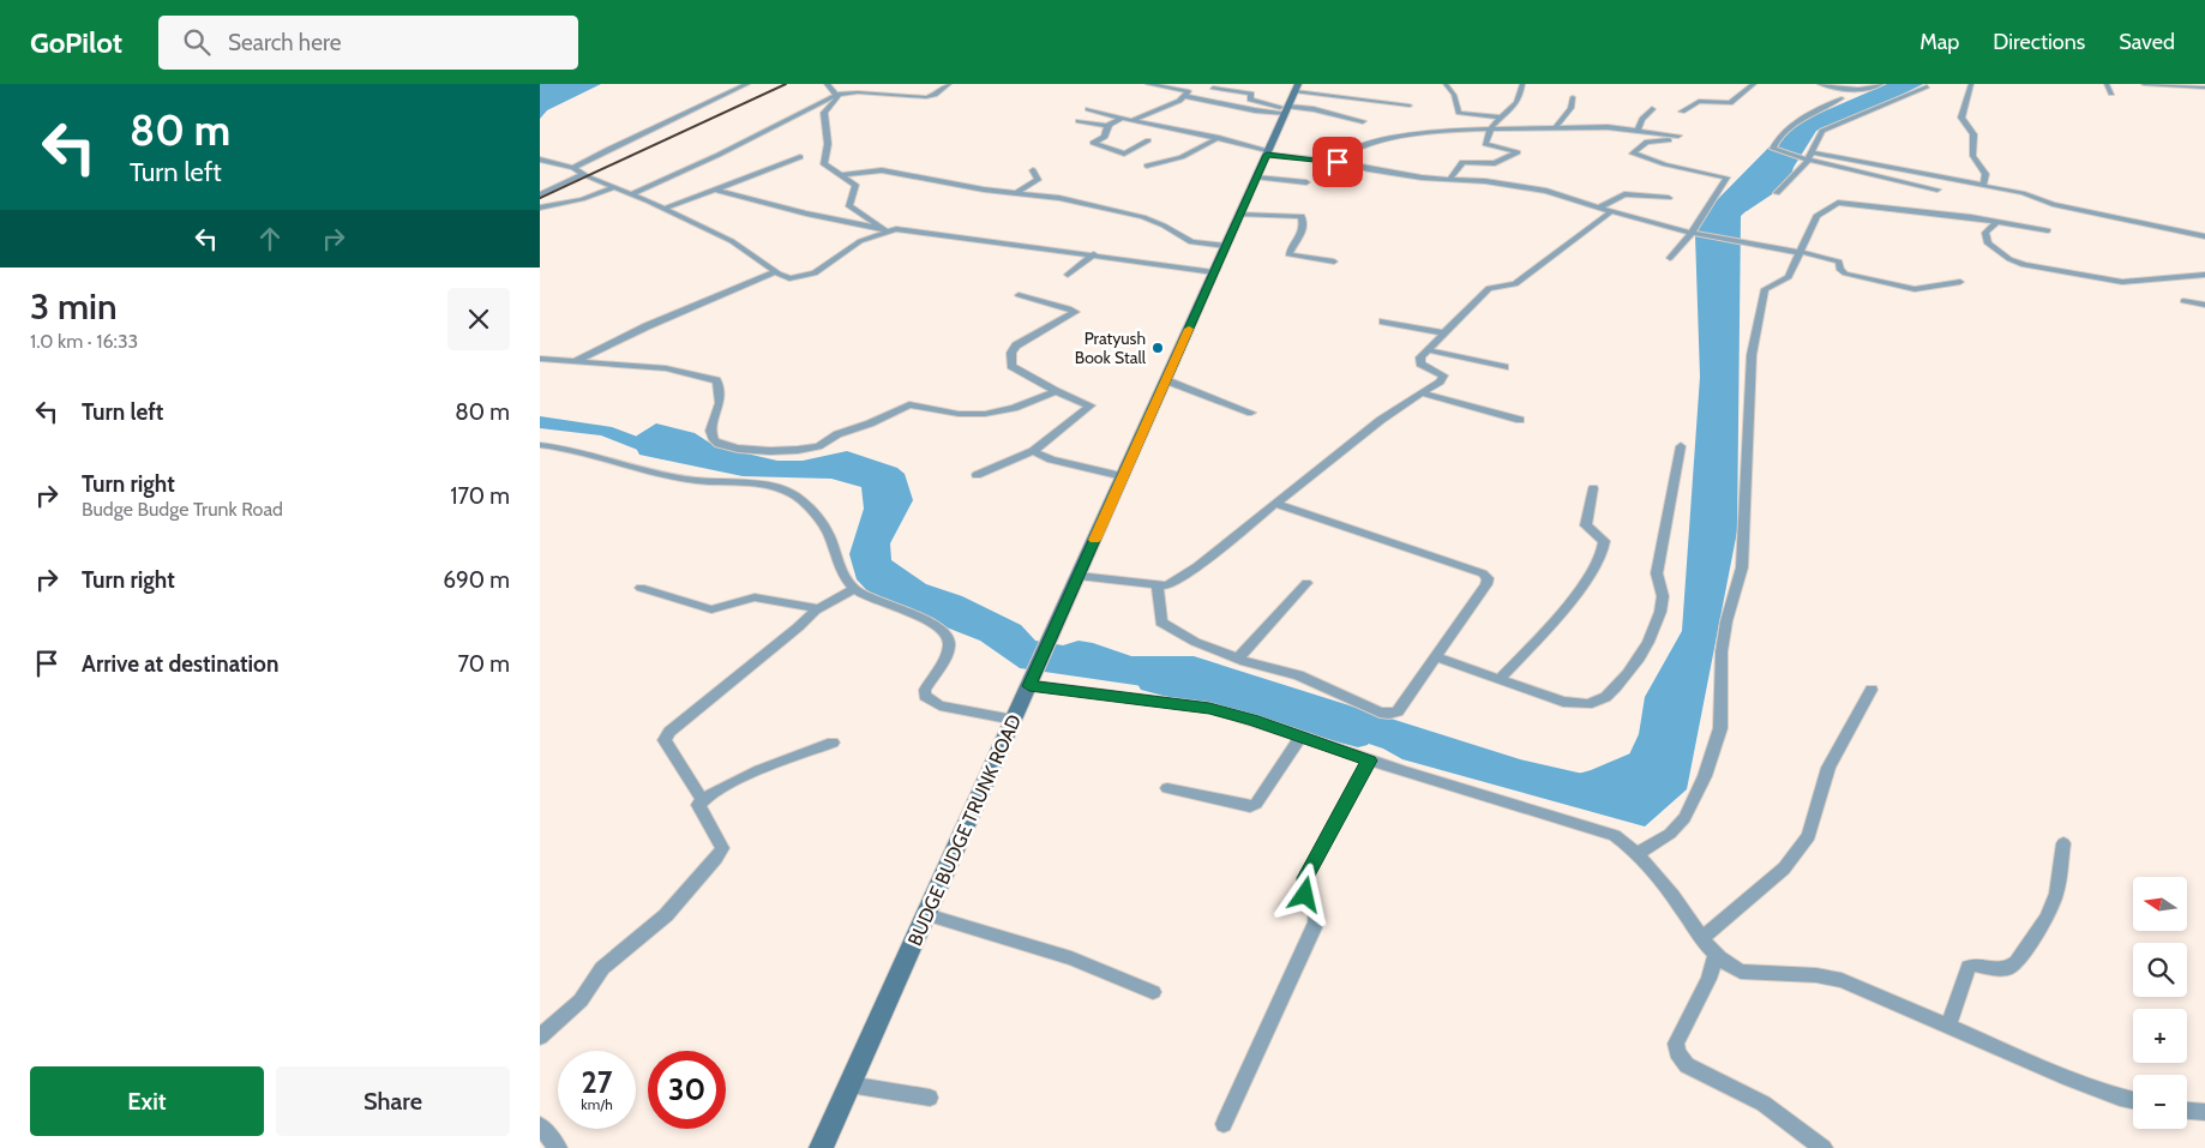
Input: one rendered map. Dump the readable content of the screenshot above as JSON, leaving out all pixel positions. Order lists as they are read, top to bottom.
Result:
{
  "streets": {
    "main road": ["BUDGE BUDGE TRUNK ROAD"]
  },
  "places": ["Pratyush Book Stall"],
  "north": "left",
  "page": {
    "header": "GoPilot",
    "search": "Search here",
    "nav": ["Map", "Directions", "Saved"],
    "turn": ["80 m", "Turn left"],
    "heading": ["3 min", "1.0 km · 16:33"],
    "list": [
      {
        "name": "Turn left",
        "value": "80 m"
      },
      {
        "name": "Turn right",
        "note": "Budge Budge Trunk Road",
        "value": "170 m"
      },
      {
        "name": "Turn right",
        "value": "690 m"
      },
      {
        "name": "Arrive at destination",
        "value": "70 m"
      }
    ],
    "map_buttons": ["+", "−"],
    "speed": "27 km/h",
    "limit": "30",
    "buttons": ["Exit", "Share"]
  }
}
